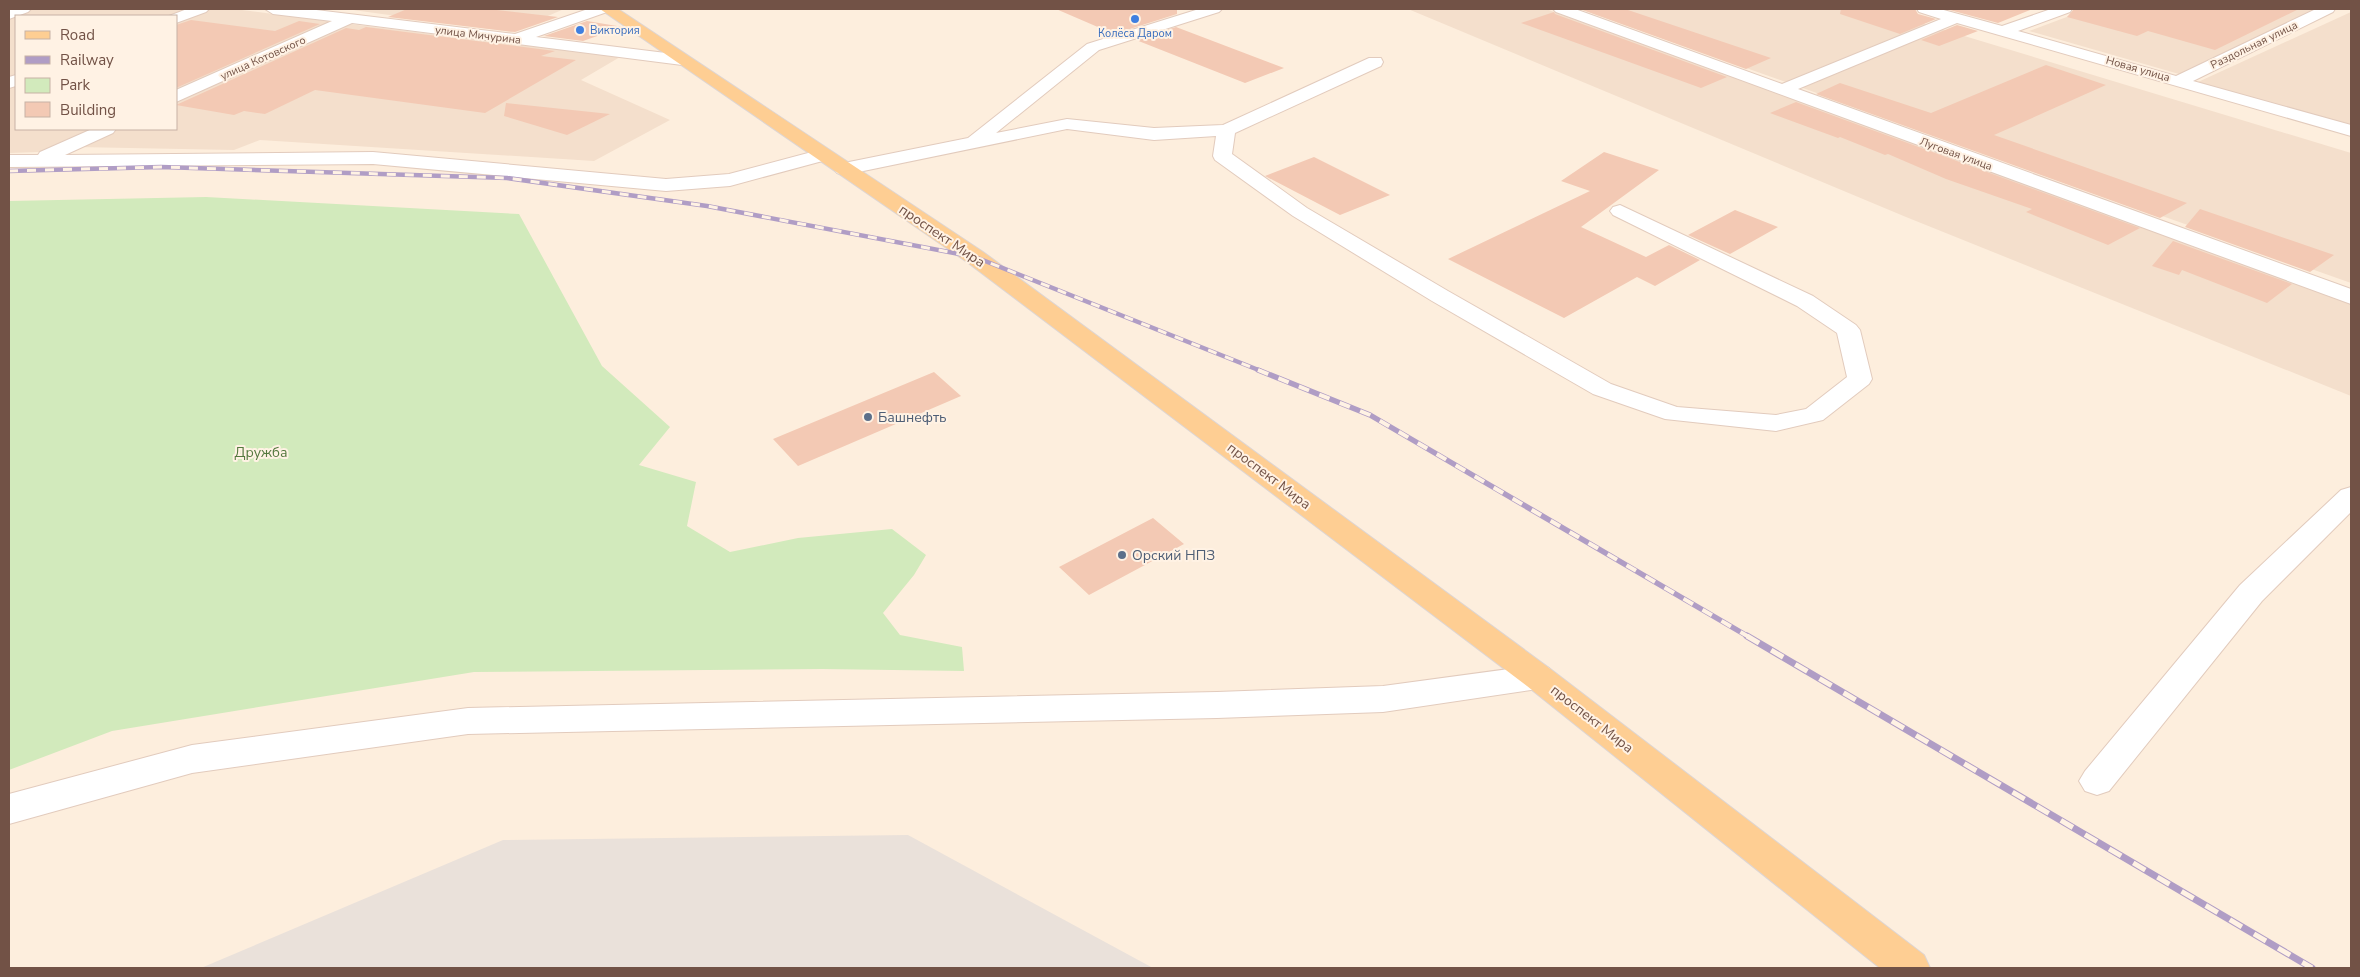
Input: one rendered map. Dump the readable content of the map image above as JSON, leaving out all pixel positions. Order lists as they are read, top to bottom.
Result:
{
  "streets": {
    "main road": ["проспект Мира"],
    "street": [
      "улица Мичурина",
      "Раздольная улица",
      "улица Котовского",
      "Новая улица",
      "Луговая улица"
    ]
  },
  "crossings": [
    ["улица Мичурина", "улица Котовского"],
    ["улица Мичурина", "проспект Мира"],
    ["Раздольная улица", "Новая улица"]
  ],
  "parks": ["Дружба"],
  "places": [
    "Колёса Даром",
    "Виктория",
    "Башнефть",
    "Орский НПЗ"
  ],
  "legend": [
    "Road",
    "Railway",
    "Park",
    "Building"
  ]
}
